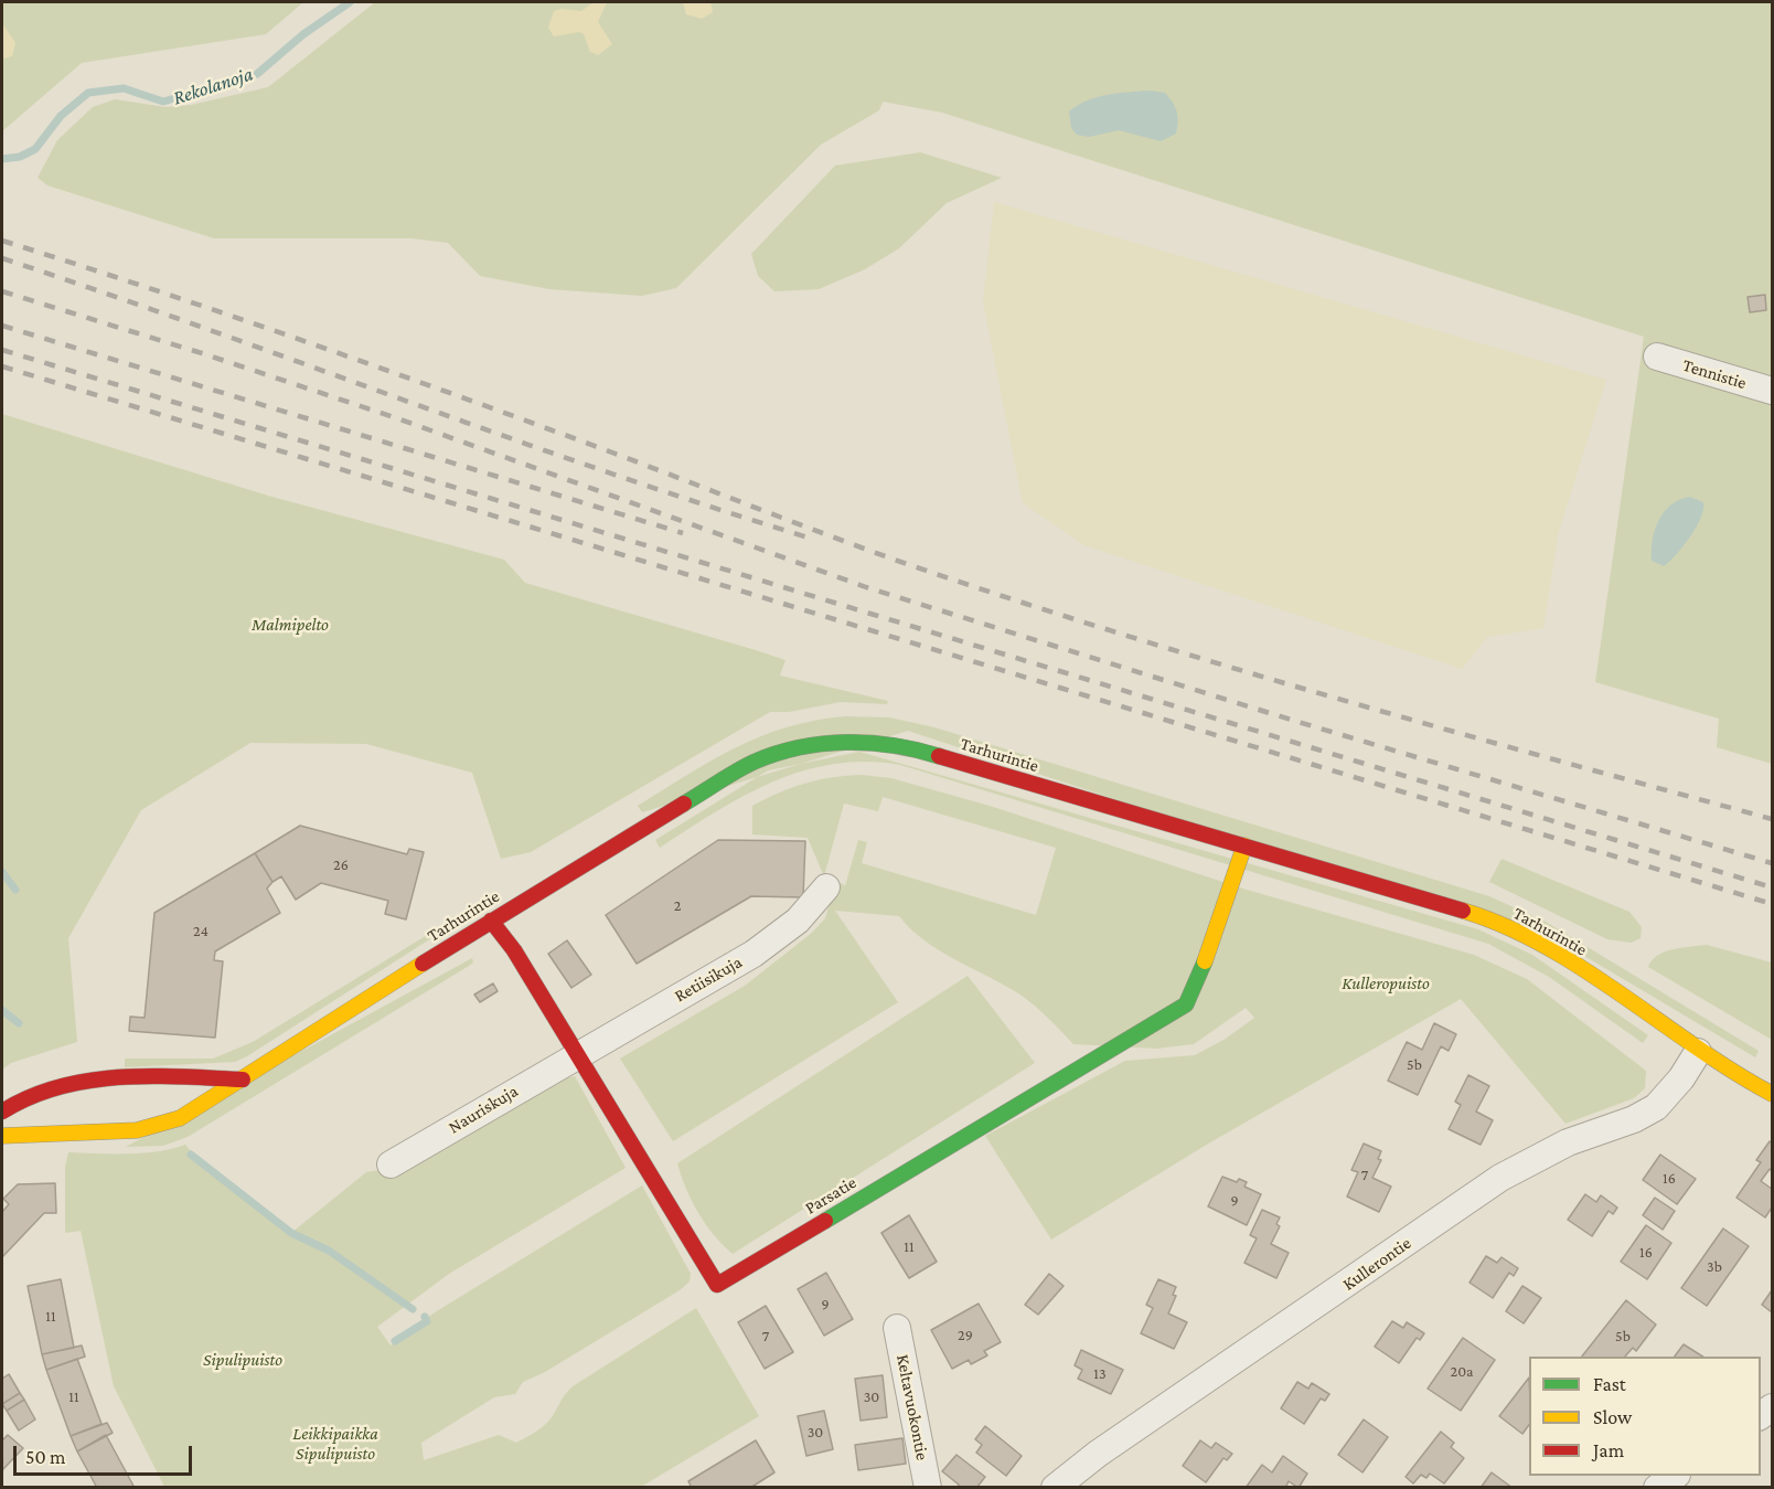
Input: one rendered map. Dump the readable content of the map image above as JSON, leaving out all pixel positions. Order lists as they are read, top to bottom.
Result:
{
  "streets": {
    "street": [
      "Tennistie",
      "Tarhurintie",
      "Retiisikuja",
      "Nauriskuja",
      "Parsatie",
      "Kullerontie",
      "Keltavuokontie"
    ]
  },
  "crossings": [
    ["Tarhurintie", "Parsatie"],
    ["Tarhurintie", "Kullerontie"],
    ["Retiisikuja", "Nauriskuja"],
    ["Retiisikuja", "Parsatie"],
    ["Nauriskuja", "Parsatie"]
  ],
  "water": ["Rekolanoja"],
  "parks": [
    "Malmipelto",
    "Kulleropuisto",
    "Sipulipuisto",
    "Leikkipaikka Sipulipuisto"
  ],
  "house_numbers": [
    "26",
    "2",
    "24",
    "5b",
    "7",
    "16",
    "9",
    "11",
    "16",
    "3b",
    "9",
    "11",
    "29",
    "7",
    "5b",
    "20a",
    "13",
    "11",
    "30",
    "30"
  ],
  "legend": ["Fast", "Slow", "Jam"],
  "scale_bar": "50 m"
}
